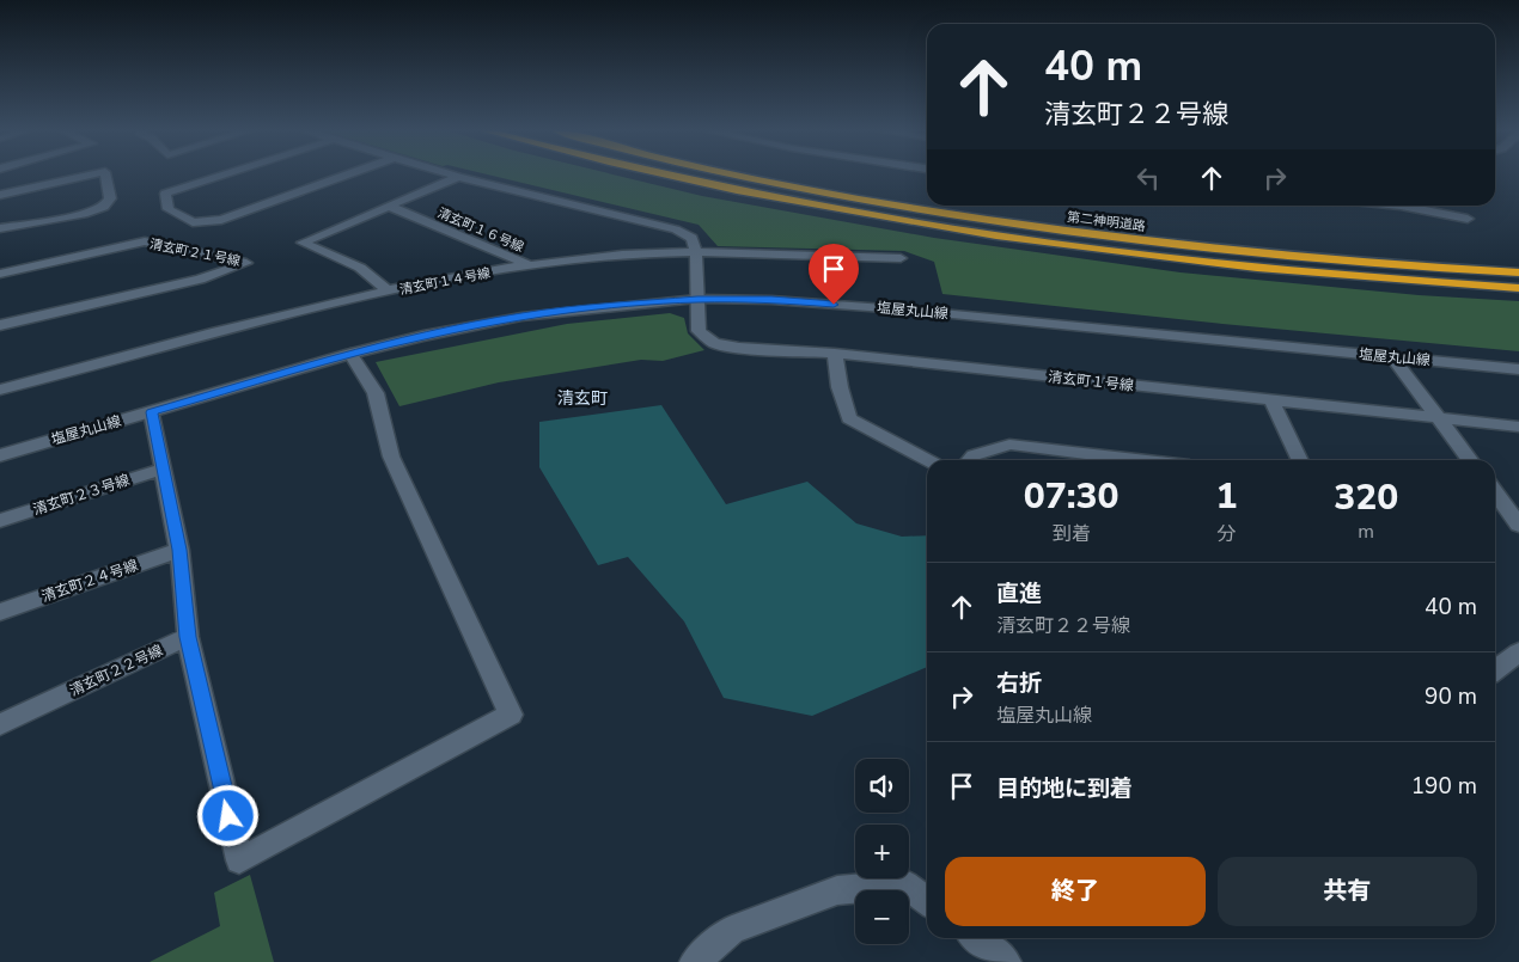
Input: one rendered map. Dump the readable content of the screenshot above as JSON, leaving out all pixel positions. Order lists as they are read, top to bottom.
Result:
{
  "streets": {
    "highway": ["第二神明道路"],
    "street": [
      "清玄町１６号線",
      "清玄町２１号線",
      "清玄町１４号線",
      "塩屋丸山線",
      "清玄町１号線",
      "清玄町２３号線",
      "清玄町２４号線",
      "清玄町２２号線"
    ]
  },
  "crossings": [
    ["清玄町１６号線", "清玄町１４号線"],
    ["塩屋丸山線", "清玄町１号線"]
  ],
  "districts": ["清玄町"],
  "page": {
    "turn": ["40 m", "清玄町２２号線"],
    "eta": [
      "07:30",
      "到着",
      "1",
      "分",
      "320",
      "m"
    ],
    "list": [
      {
        "name": "直進",
        "note": "清玄町２２号線",
        "value": "40 m"
      },
      {
        "name": "右折",
        "note": "塩屋丸山線",
        "value": "90 m"
      },
      {
        "name": "目的地に到着",
        "value": "190 m"
      }
    ],
    "map_buttons": ["+", "−"],
    "buttons": ["終了", "共有"]
  }
}
